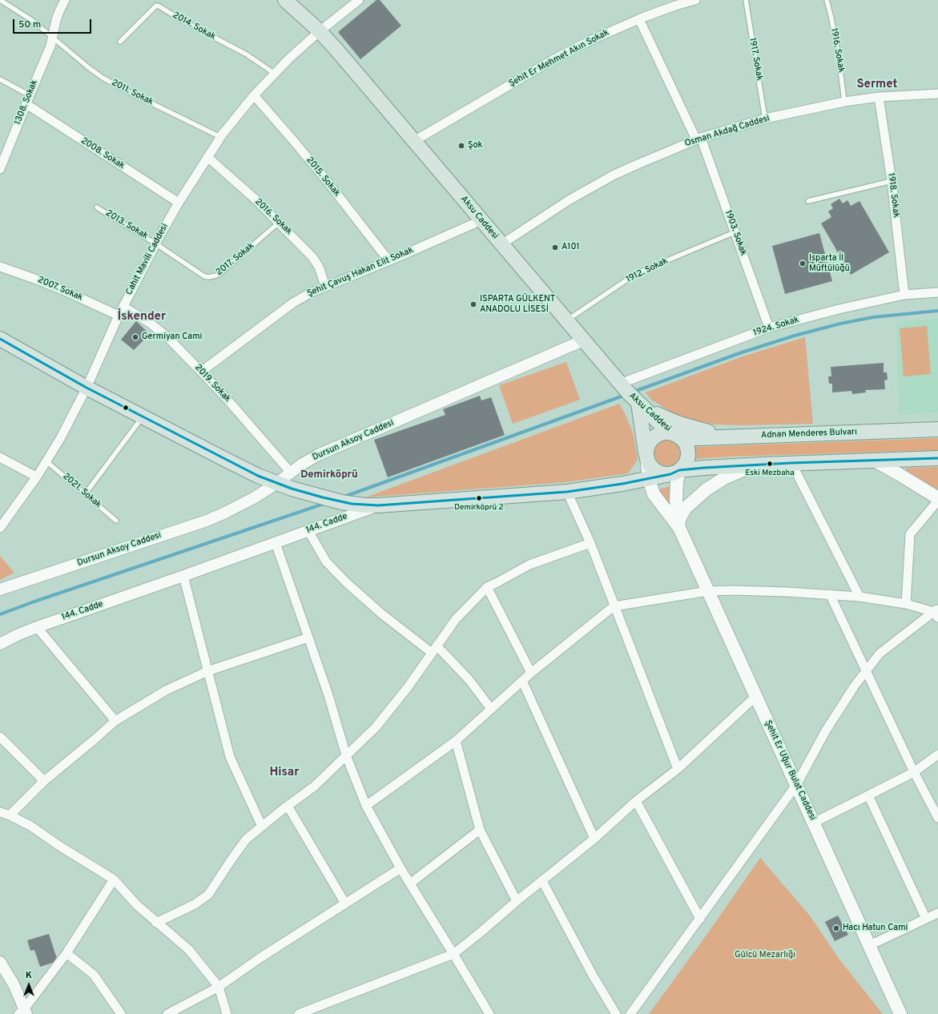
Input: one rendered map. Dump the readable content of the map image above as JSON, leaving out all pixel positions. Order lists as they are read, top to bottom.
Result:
{
  "streets": {
    "main road": [
      "Aksu Caddesi",
      "Adnan Menderes Bulvarı",
      "144. Cadde",
      "Şehit Er Uğur Bulat Caddesi"
    ],
    "street": [
      "Şehit Er Mehmet Akın Sokak",
      "1308. Sokak",
      "Osman Akdağ Caddesi",
      "2008. Sokak",
      "2015. Sokak",
      "1918. Sokak",
      "2016. Sokak",
      "1903. Sokak",
      "Cahit Mavili Caddesi",
      "Şehit Çavuş Hakan Elit Sokak",
      "2007. Sokak",
      "1924. Sokak",
      "2019. Sokak",
      "Dursun Aksoy Caddesi"
    ],
    "lane": [
      "2014. Sokak",
      "1916. Sokak",
      "1917. Sokak",
      "2011. Sokak",
      "2013. Sokak",
      "2017. Sokak",
      "1912. Sokak",
      "2021. Sokak"
    ]
  },
  "crossings": [
    ["2014. Sokak", "Cahit Mavili Caddesi"],
    ["1916. Sokak", "Osman Akdağ Caddesi"],
    ["Şehit Er Mehmet Akın Sokak", "Aksu Caddesi"],
    ["Şehit Er Mehmet Akın Sokak", "1903. Sokak"],
    ["1917. Sokak", "Osman Akdağ Caddesi"],
    ["2011. Sokak", "1308. Sokak"],
    ["2011. Sokak", "Cahit Mavili Caddesi"],
    ["1308. Sokak", "2008. Sokak"],
    ["Osman Akdağ Caddesi", "1918. Sokak"],
    ["Osman Akdağ Caddesi", "Aksu Caddesi"],
    ["Osman Akdağ Caddesi", "1903. Sokak"],
    ["2008. Sokak", "Cahit Mavili Caddesi"],
    ["2015. Sokak", "Cahit Mavili Caddesi"],
    ["2015. Sokak", "Şehit Çavuş Hakan Elit Sokak"],
    ["1918. Sokak", "1924. Sokak"],
    ["2016. Sokak", "Cahit Mavili Caddesi"],
    ["2016. Sokak", "2017. Sokak"],
    ["2016. Sokak", "Şehit Çavuş Hakan Elit Sokak"],
    ["Aksu Caddesi", "Cahit Mavili Caddesi"],
    ["Aksu Caddesi", "1912. Sokak"],
    ["Aksu Caddesi", "Şehit Çavuş Hakan Elit Sokak"],
    ["Aksu Caddesi", "1924. Sokak"],
    ["Aksu Caddesi", "Adnan Menderes Bulvarı"],
    ["Aksu Caddesi", "Dursun Aksoy Caddesi"],
    ["Aksu Caddesi", "144. Cadde"],
    ["Aksu Caddesi", "Şehit Er Uğur Bulat Caddesi"],
    ["2013. Sokak", "Cahit Mavili Caddesi"],
    ["2013. Sokak", "2017. Sokak"],
    ["1903. Sokak", "1912. Sokak"],
    ["1903. Sokak", "1924. Sokak"],
    ["Cahit Mavili Caddesi", "2017. Sokak"],
    ["Cahit Mavili Caddesi", "2007. Sokak"],
    ["Cahit Mavili Caddesi", "2019. Sokak"],
    ["Cahit Mavili Caddesi", "2021. Sokak"],
    ["Şehit Çavuş Hakan Elit Sokak", "2019. Sokak"],
    ["2019. Sokak", "Dursun Aksoy Caddesi"],
    ["Adnan Menderes Bulvarı", "144. Cadde"],
    ["Adnan Menderes Bulvarı", "Şehit Er Uğur Bulat Caddesi"],
    ["144. Cadde", "Şehit Er Uğur Bulat Caddesi"]
  ],
  "districts": [
    "Sermet",
    "İskender",
    "Demirköprü",
    "Hisar"
  ],
  "parks": ["Gülcü Mezarlığı"],
  "places": [
    "Şok",
    "A101",
    "Isparta İl Müftülüğü",
    "ISPARTA GÜLKENT ANADOLU LİSESİ",
    "Germiyan Cami",
    "Eski Mezbaha",
    "Demirköprü 2",
    "Hacı Hatun Cami"
  ],
  "scale_bar": "50 m",
  "north": "top"
}
